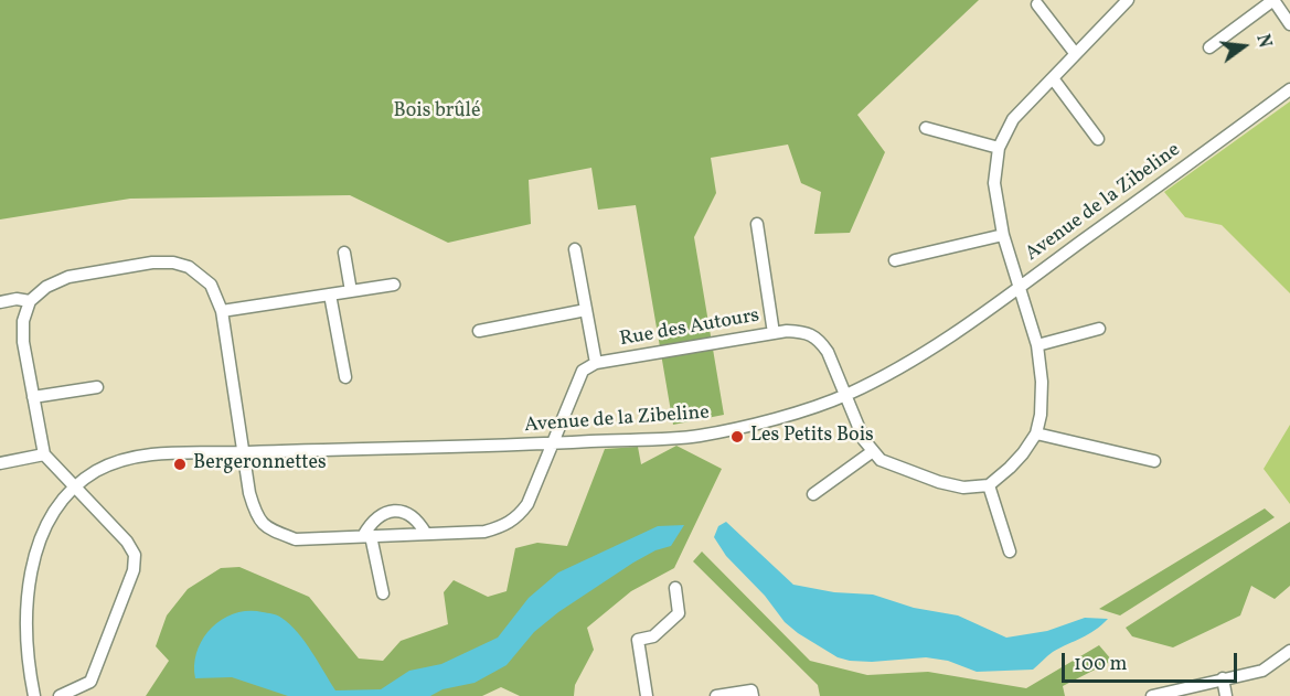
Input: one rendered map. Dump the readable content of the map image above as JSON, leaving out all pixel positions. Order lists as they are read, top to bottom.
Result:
{
  "streets": {
    "street": ["Avenue de la Zibeline", "Rue des Autours"]
  },
  "crossings": [
    ["Avenue de la Zibeline", "Rue des Autours"]
  ],
  "parks": ["Bois brûlé"],
  "places": ["Les Petits Bois", "Bergeronnettes"],
  "scale_bar": "100 m",
  "north": "right"
}
